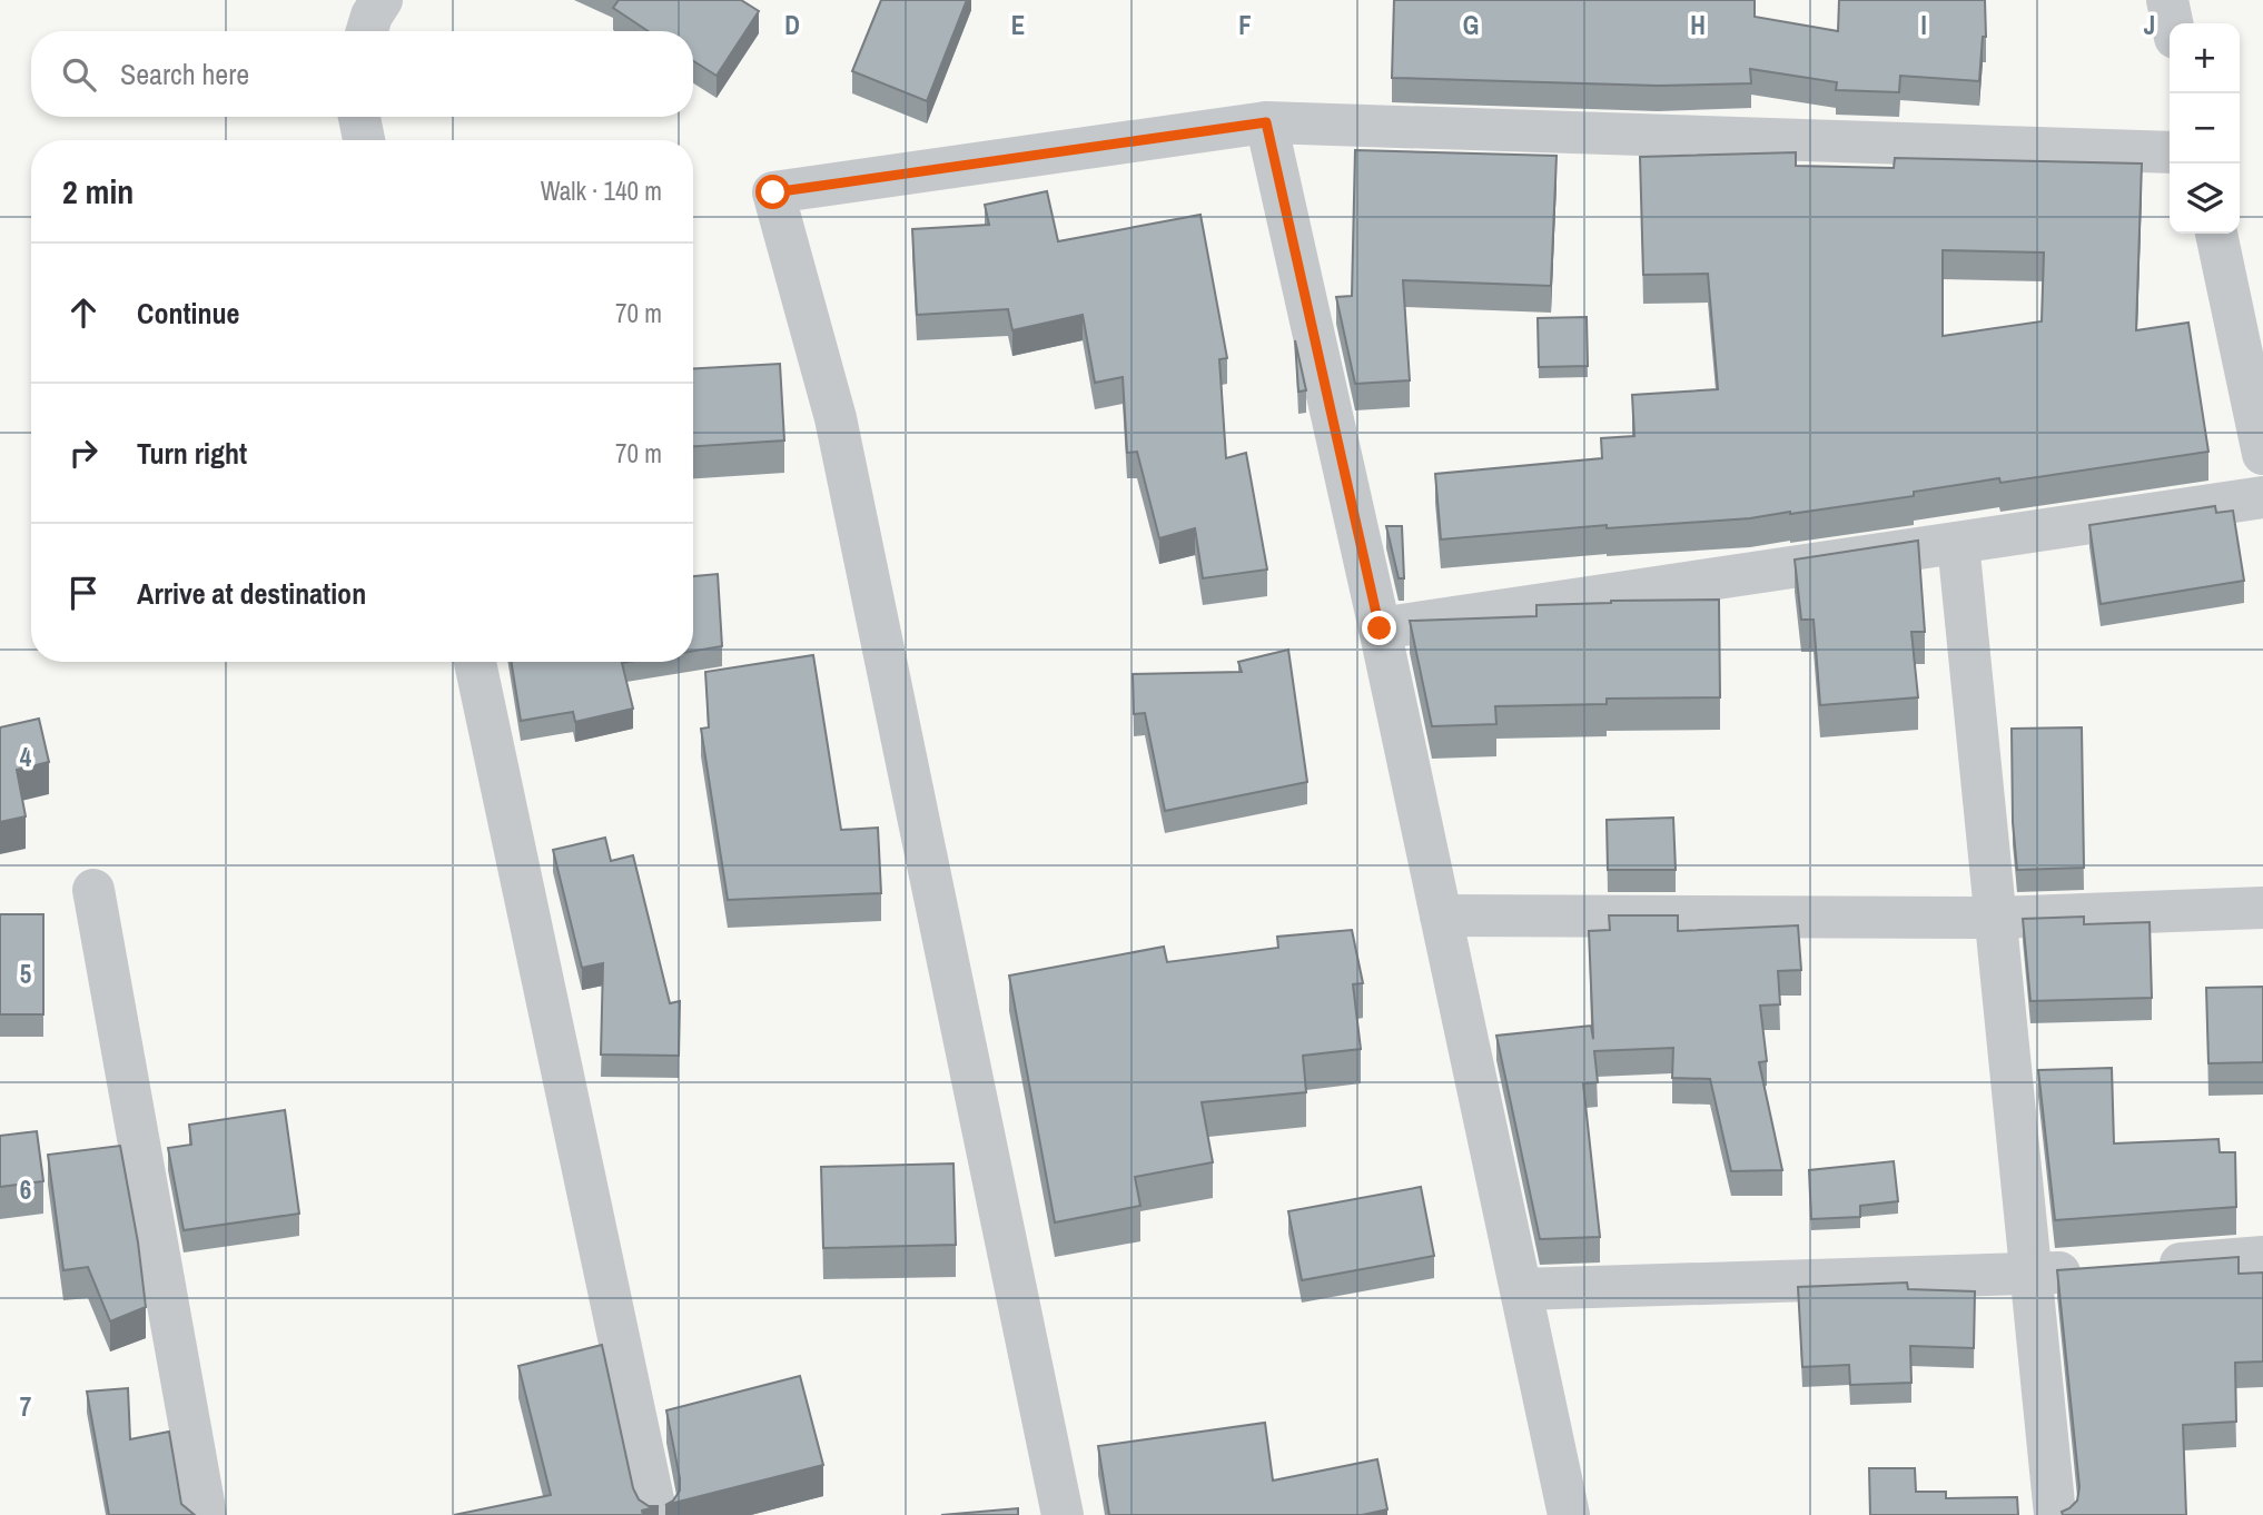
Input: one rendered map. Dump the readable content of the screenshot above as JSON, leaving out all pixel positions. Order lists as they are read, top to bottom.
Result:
{
  "page": {
    "map_buttons": ["+", "−"],
    "search": "Search here",
    "heading": ["2 min", "Walk · 140 m"],
    "list": [
      ["Continue", "70 m"],
      ["Turn right", "70 m"],
      "Arrive at destination"
    ]
  },
  "grid": {
    "columns": [
      "D",
      "E",
      "F",
      "G",
      "H",
      "I",
      "J"
    ],
    "rows": [
      "4",
      "5",
      "6",
      "7"
    ]
  }
}
